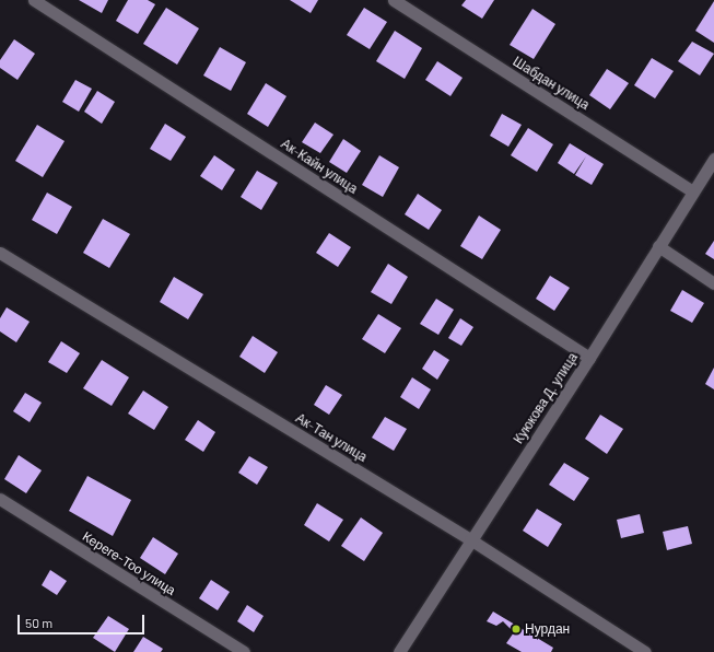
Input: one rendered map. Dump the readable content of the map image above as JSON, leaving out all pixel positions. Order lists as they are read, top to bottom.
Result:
{
  "streets": {
    "street": [
      "Шабдан улица",
      "Ак-Кайн улица",
      "Куюкова Д. улица",
      "Ак-Тан улица",
      "Кереге-Тоо улица"
    ]
  },
  "crossings": [
    ["Шабдан улица", "Куюкова Д. улица"],
    ["Ак-Кайн улица", "Куюкова Д. улица"],
    ["Куюкова Д. улица", "Ак-Тан улица"]
  ],
  "places": ["Нурдан"],
  "scale_bar": "50 m"
}
